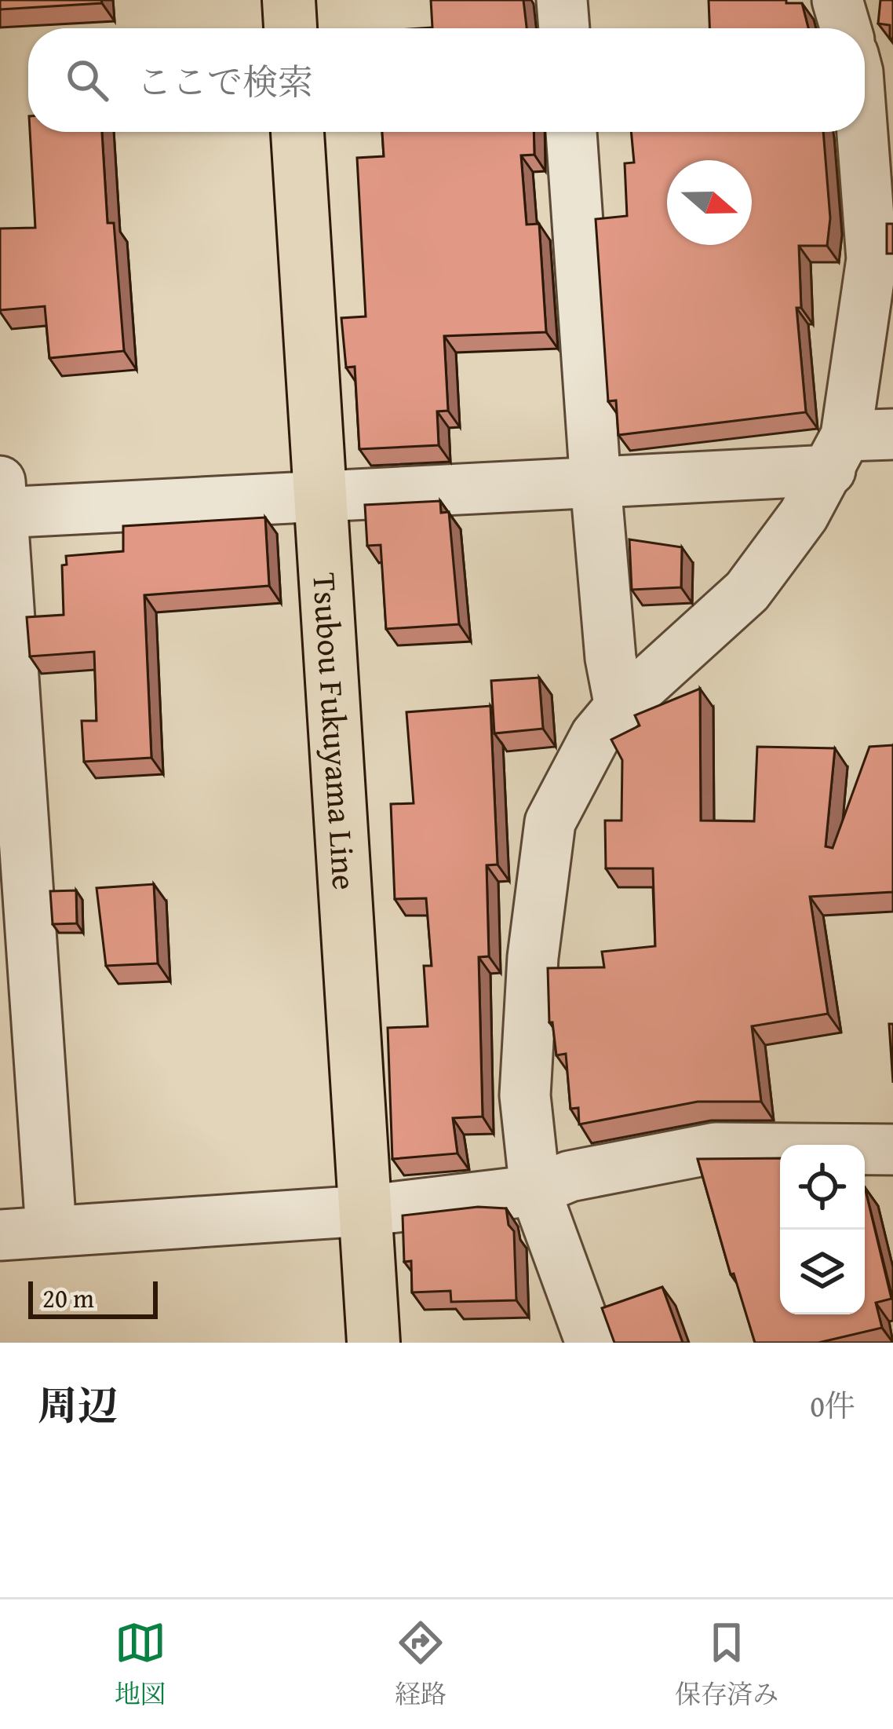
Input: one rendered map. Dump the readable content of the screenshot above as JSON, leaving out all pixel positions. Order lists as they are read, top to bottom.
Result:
{
  "streets": {
    "main road": ["Tsubou Fukuyama Line"]
  },
  "scale_bar": "20 m",
  "north": "right",
  "page": {
    "search": "ここで検索",
    "scale": "20 m",
    "heading": ["周辺", "0件"],
    "nav": ["地図", "経路", "保存済み"]
  }
}
